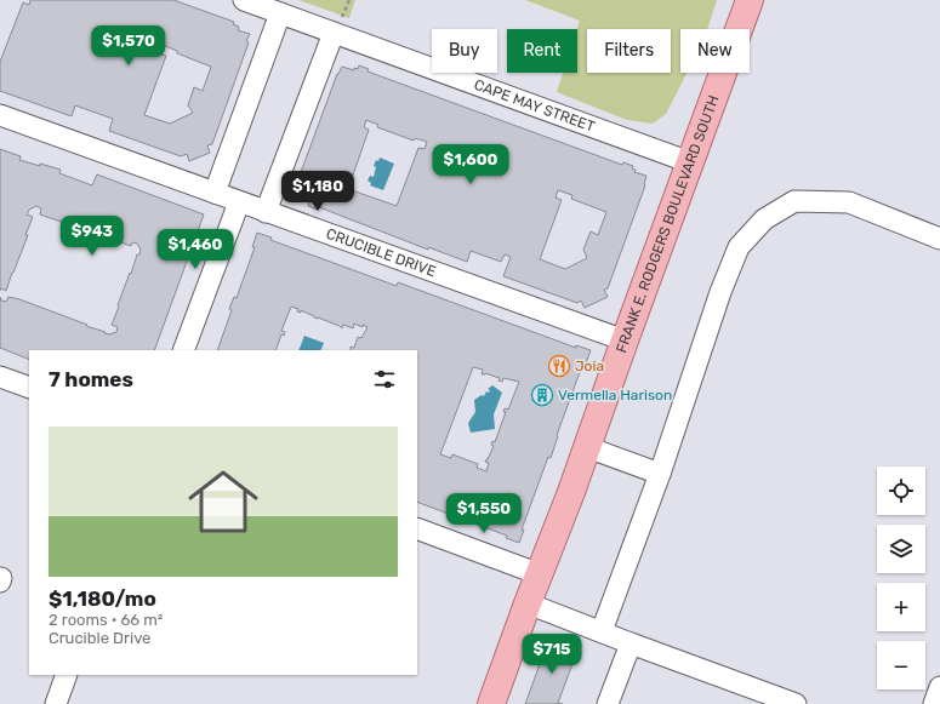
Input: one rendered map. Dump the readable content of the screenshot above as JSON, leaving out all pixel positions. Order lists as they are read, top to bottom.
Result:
{
  "streets": {
    "main road": ["FRANK E. RODGERS BOULEVARD SOUTH"],
    "street": ["CAPE MAY STREET", "CRUCIBLE DRIVE"]
  },
  "crossings": [
    ["CAPE MAY STREET", "FRANK E. RODGERS BOULEVARD SOUTH"],
    ["FRANK E. RODGERS BOULEVARD SOUTH", "CRUCIBLE DRIVE"]
  ],
  "places": {
    "restaurant": ["Joia"],
    "building": ["Vermella Harison"]
  },
  "page": {
    "price": [
      "$1,570",
      "$1,600",
      "$1,180",
      "$943",
      "$1,460",
      "$1,550",
      "$715"
    ],
    "chip": [
      "Buy",
      "Rent",
      "Filters",
      "New"
    ],
    "heading": "7 homes",
    "list": [
      {
        "name": "$1,180/mo",
        "note": "2 rooms · 66 m² · Crucible Drive"
      }
    ],
    "map_buttons": ["+", "−"]
  }
}
